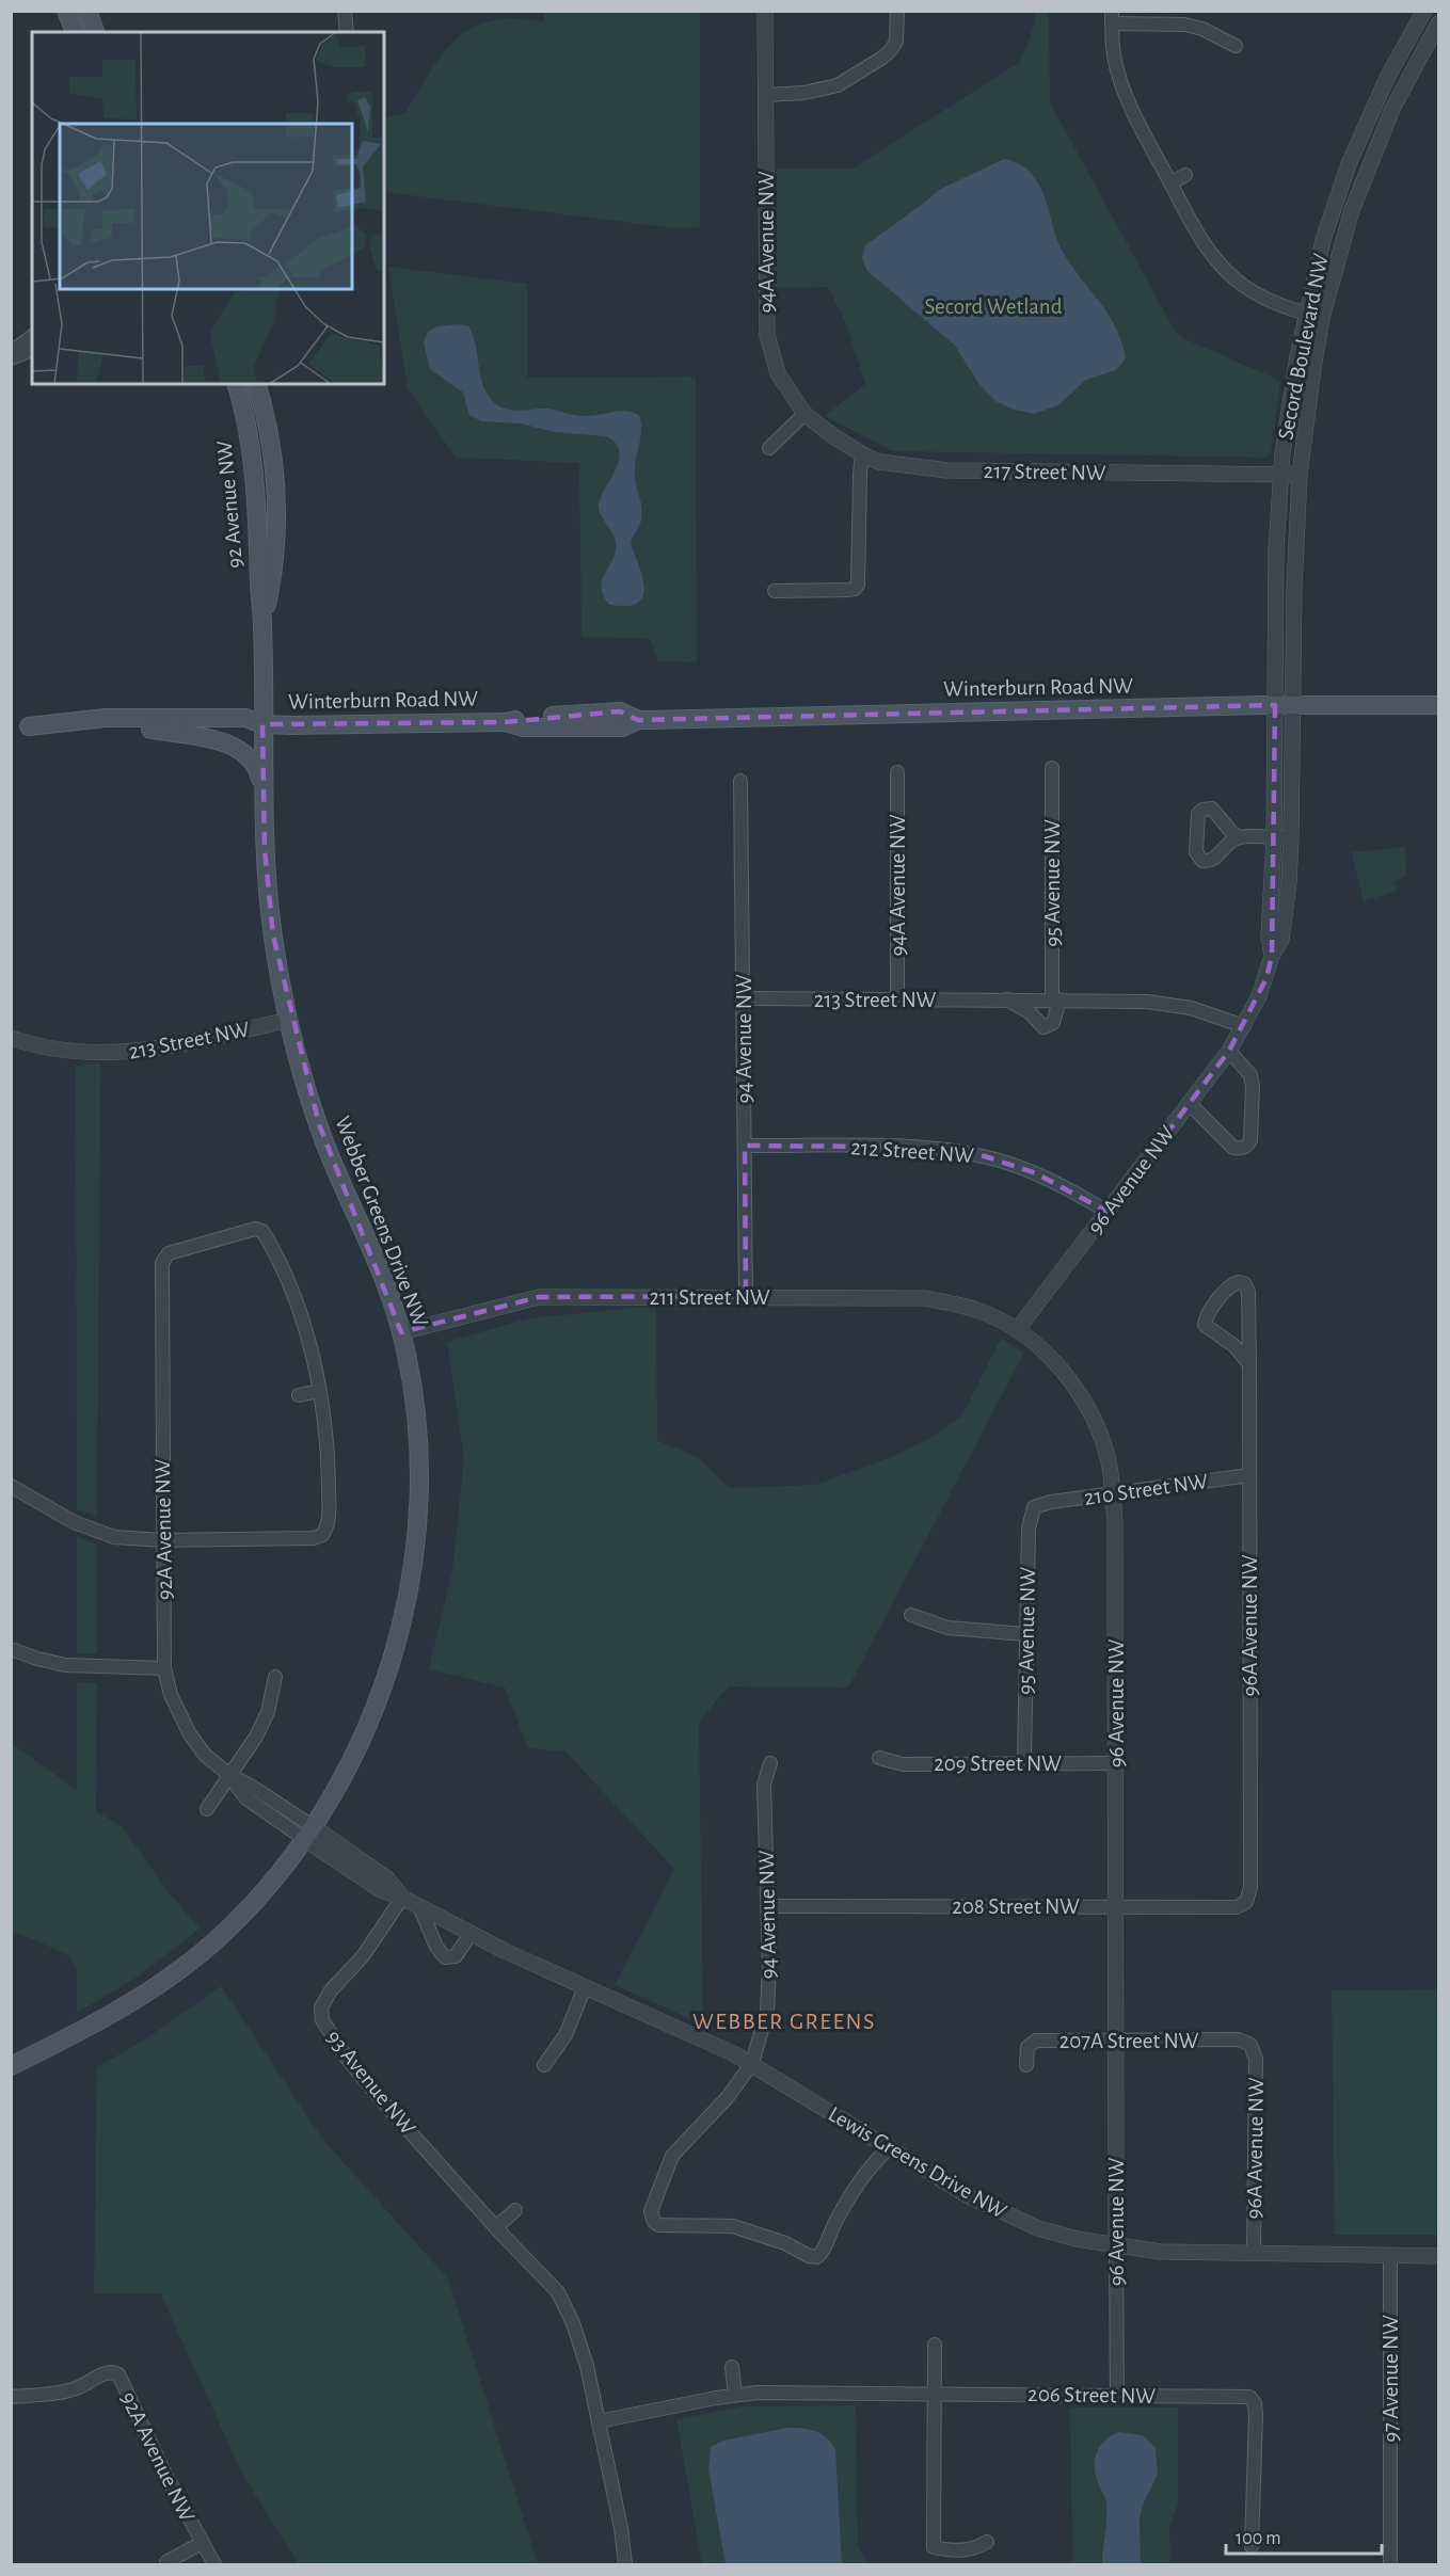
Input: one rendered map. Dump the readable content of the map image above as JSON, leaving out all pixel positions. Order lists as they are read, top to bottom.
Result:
{
  "streets": {
    "main road": ["92 Avenue NW", "Winterburn Road NW", "Webber Greens Drive NW"],
    "street": [
      "94A Avenue NW",
      "Secord Boulevard NW",
      "217 Street NW",
      "95 Avenue NW",
      "213 Street NW",
      "94 Avenue NW",
      "212 Street NW",
      "96 Avenue NW",
      "211 Street NW",
      "210 Street NW",
      "92A Avenue NW",
      "96A Avenue NW",
      "209 Street NW",
      "208 Street NW",
      "207A Street NW",
      "93 Avenue NW",
      "Lewis Greens Drive NW",
      "97 Avenue NW",
      "206 Street NW"
    ]
  },
  "crossings": [
    ["94A Avenue NW", "217 Street NW"],
    ["94A Avenue NW", "213 Street NW"],
    ["Secord Boulevard NW", "217 Street NW"],
    ["Secord Boulevard NW", "Winterburn Road NW"],
    ["Secord Boulevard NW", "96 Avenue NW"],
    ["92 Avenue NW", "Winterburn Road NW"],
    ["92 Avenue NW", "Webber Greens Drive NW"],
    ["Winterburn Road NW", "96 Avenue NW"],
    ["Winterburn Road NW", "Webber Greens Drive NW"],
    ["95 Avenue NW", "213 Street NW"],
    ["95 Avenue NW", "210 Street NW"],
    ["95 Avenue NW", "209 Street NW"],
    ["213 Street NW", "94 Avenue NW"],
    ["213 Street NW", "96 Avenue NW"],
    ["213 Street NW", "Webber Greens Drive NW"],
    ["94 Avenue NW", "212 Street NW"],
    ["94 Avenue NW", "211 Street NW"],
    ["94 Avenue NW", "208 Street NW"],
    ["94 Avenue NW", "Lewis Greens Drive NW"],
    ["212 Street NW", "96 Avenue NW"],
    ["96 Avenue NW", "211 Street NW"],
    ["96 Avenue NW", "210 Street NW"],
    ["96 Avenue NW", "209 Street NW"],
    ["96 Avenue NW", "208 Street NW"],
    ["96 Avenue NW", "207A Street NW"],
    ["96 Avenue NW", "Lewis Greens Drive NW"],
    ["96 Avenue NW", "206 Street NW"],
    ["Webber Greens Drive NW", "211 Street NW"],
    ["Webber Greens Drive NW", "92A Avenue NW"],
    ["Webber Greens Drive NW", "Lewis Greens Drive NW"],
    ["210 Street NW", "96A Avenue NW"],
    ["92A Avenue NW", "Lewis Greens Drive NW"],
    ["96A Avenue NW", "208 Street NW"],
    ["96A Avenue NW", "207A Street NW"],
    ["96A Avenue NW", "Lewis Greens Drive NW"],
    ["93 Avenue NW", "Lewis Greens Drive NW"],
    ["93 Avenue NW", "206 Street NW"],
    ["Lewis Greens Drive NW", "97 Avenue NW"]
  ],
  "districts": ["WEBBER GREENS"],
  "parks": ["Secord Wetland"],
  "scale_bar": "100 m"
}
